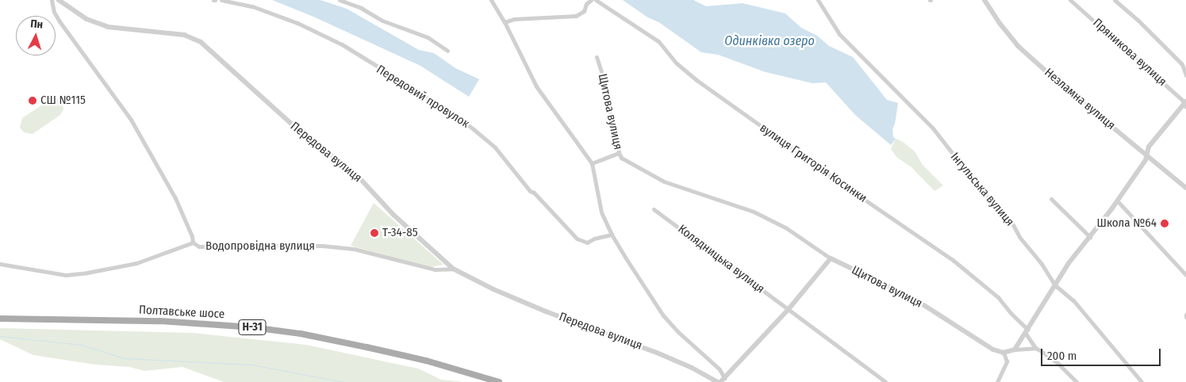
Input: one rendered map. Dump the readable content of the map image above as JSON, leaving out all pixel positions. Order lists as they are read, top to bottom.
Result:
{
  "streets": {
    "main road": ["Полтавське шосе", "Н-31"],
    "street": [
      "Пряникова вулиця",
      "Передовий провулок",
      "Незламна вулиця",
      "Щитова вулиця",
      "Передова вулиця",
      "вулиця Григорія Косинки",
      "Інгульська вулиця",
      "Водопровідна вулиця",
      "Колядницька вулиця"
    ]
  },
  "crossings": [
    ["Передова вулиця", "Водопровідна вулиця"]
  ],
  "water": ["Одинківка озеро"],
  "places": ["СШ №115", "Школа №64", "Т-34-85"],
  "scale_bar": "200 m",
  "north": "top"
}
